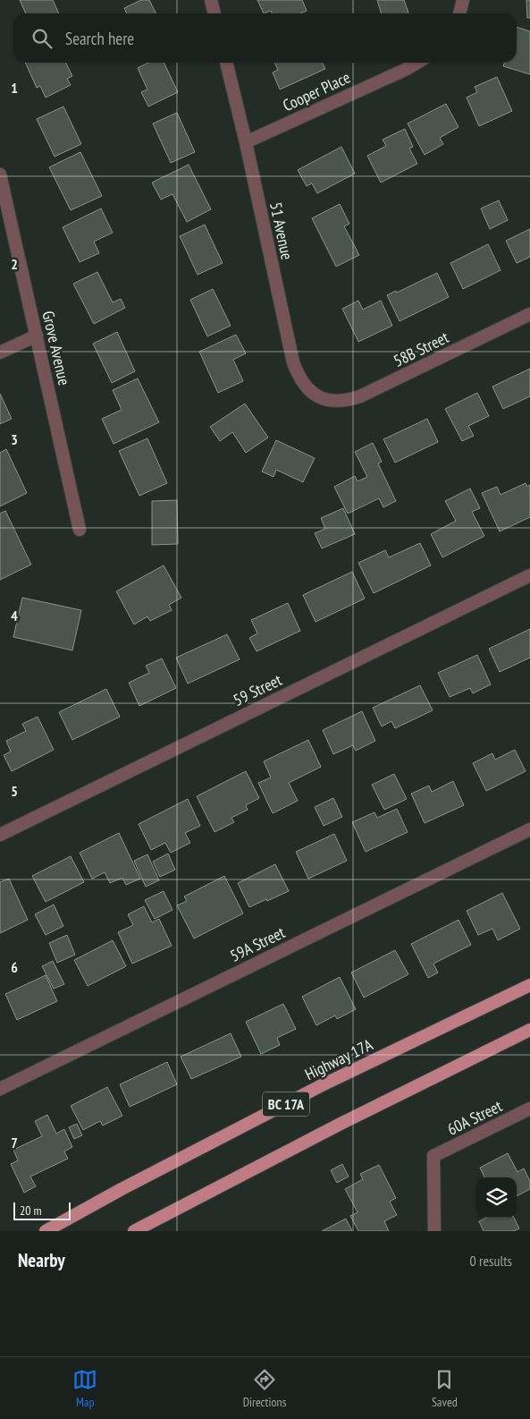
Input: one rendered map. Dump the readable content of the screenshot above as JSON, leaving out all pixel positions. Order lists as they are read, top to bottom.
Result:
{
  "streets": {
    "main road": ["Highway 17A", "BC 17A"],
    "street": [
      "Cooper Place",
      "51 Avenue",
      "Grove Avenue",
      "58B Street",
      "59 Street",
      "59A Street",
      "60A Street"
    ]
  },
  "crossings": [
    ["Cooper Place", "51 Avenue"],
    ["51 Avenue", "58B Street"]
  ],
  "scale_bar": "20 m",
  "page": {
    "search": "Search here",
    "scale": "20 m",
    "heading": ["Nearby", "0 results"],
    "nav": ["Map", "Directions", "Saved"]
  },
  "grid": {
    "rows": [
      "1",
      "2",
      "3",
      "4",
      "5",
      "6",
      "7"
    ]
  }
}
